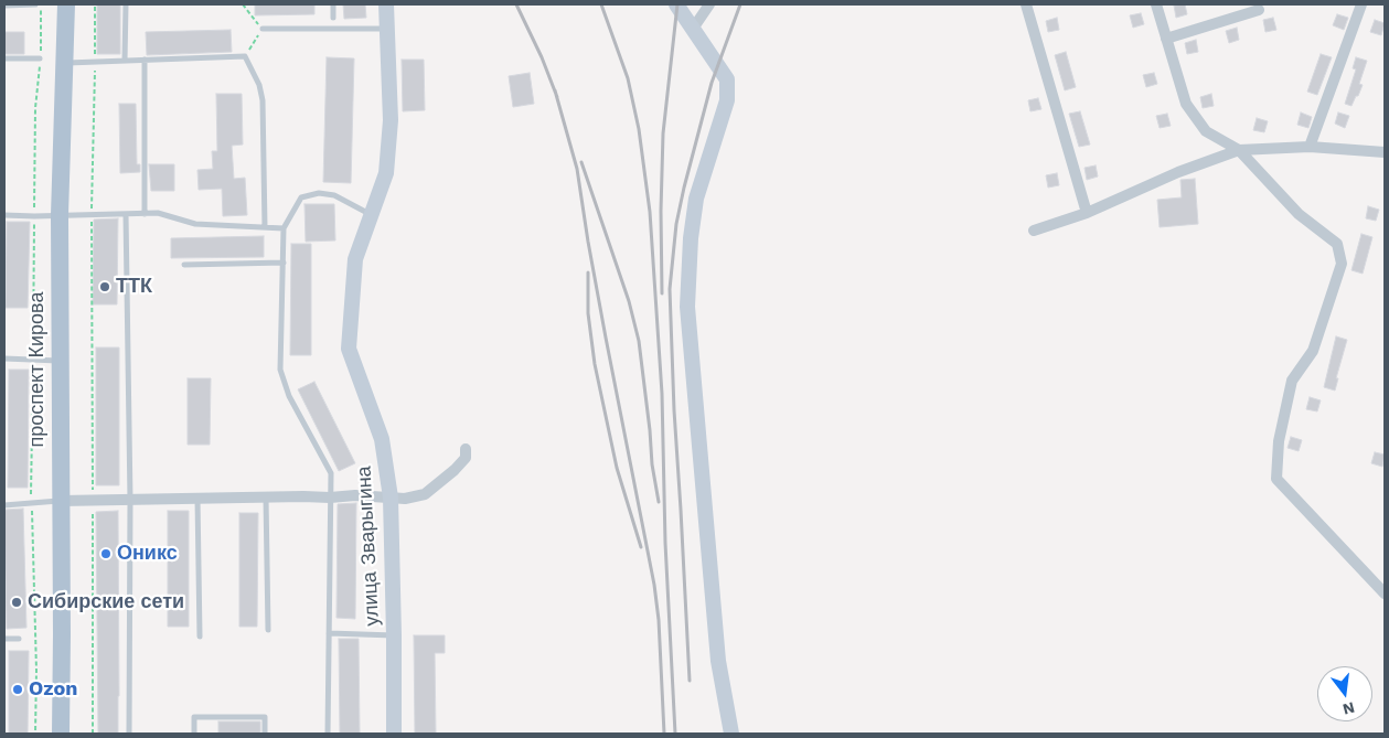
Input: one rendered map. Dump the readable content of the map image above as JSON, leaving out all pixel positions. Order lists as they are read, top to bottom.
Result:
{
  "streets": {
    "main road": ["проспект Кирова"],
    "street": ["улица Зварыгина"]
  },
  "places": [
    "ТТК",
    "Оникс",
    "Сибирские сети",
    "Ozon"
  ],
  "north": "bottom"
}
